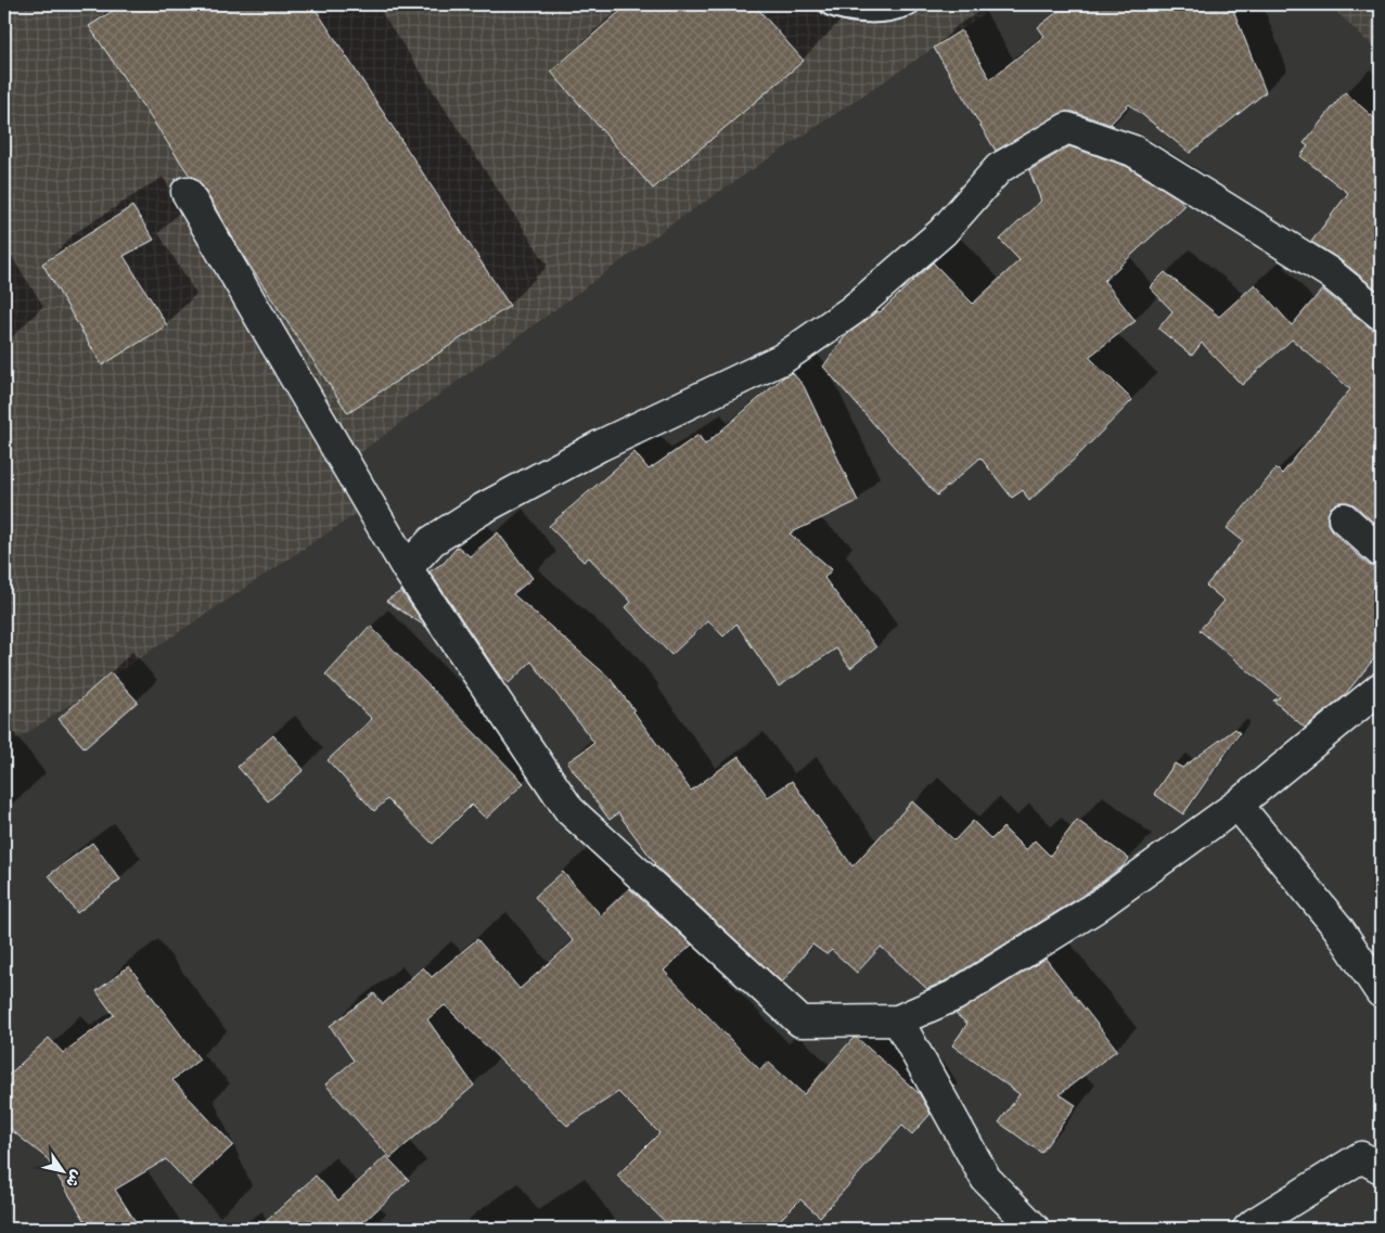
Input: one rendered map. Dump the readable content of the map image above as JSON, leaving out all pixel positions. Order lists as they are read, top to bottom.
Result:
{
  "north": "bottom right"
}
